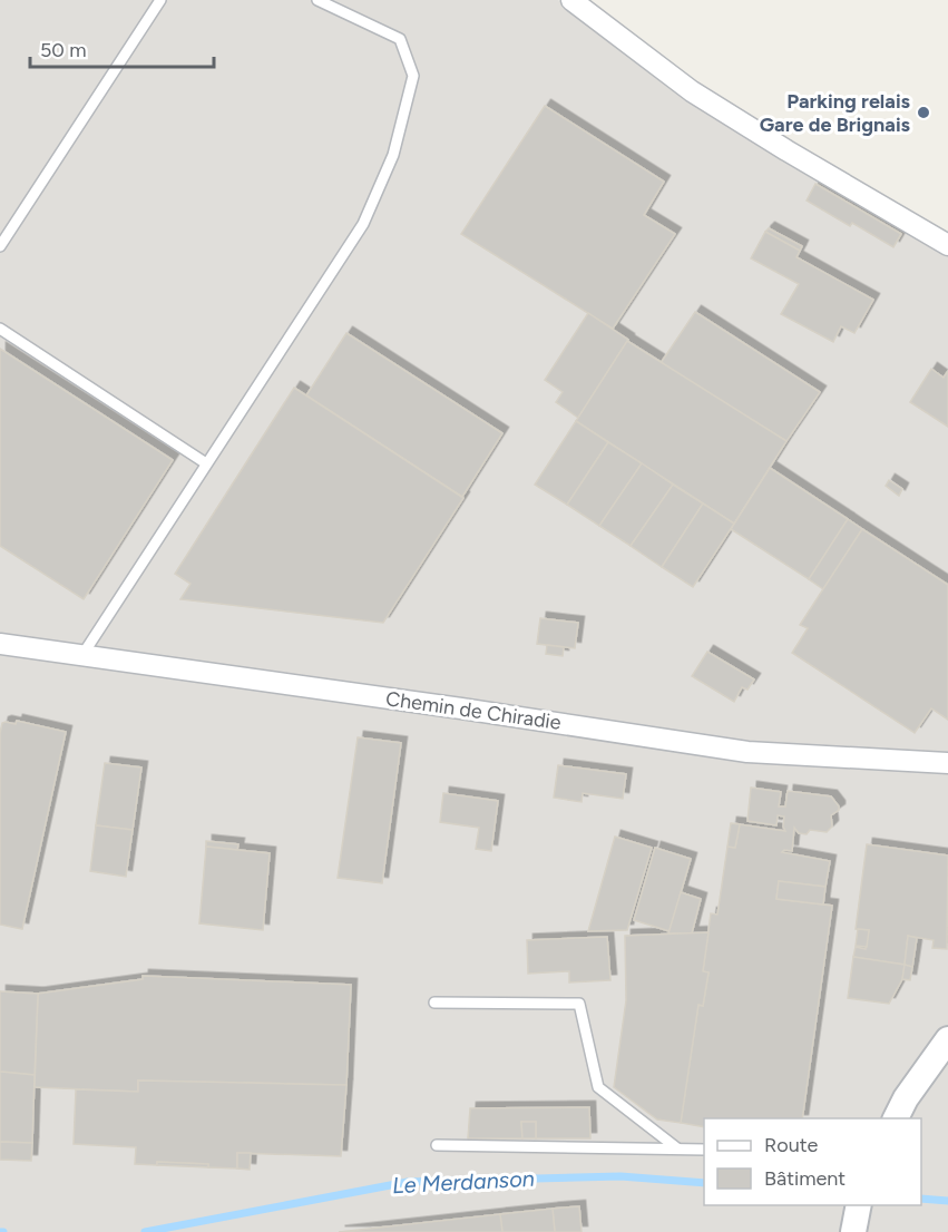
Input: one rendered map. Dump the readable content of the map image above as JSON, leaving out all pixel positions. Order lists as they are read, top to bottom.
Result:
{
  "streets": {
    "street": ["Chemin de Chiradie"]
  },
  "water": ["Le Merdanson"],
  "places": ["Parking relais Gare de Brignais"],
  "legend": ["Route", "Bâtiment"],
  "scale_bar": "50 m"
}
